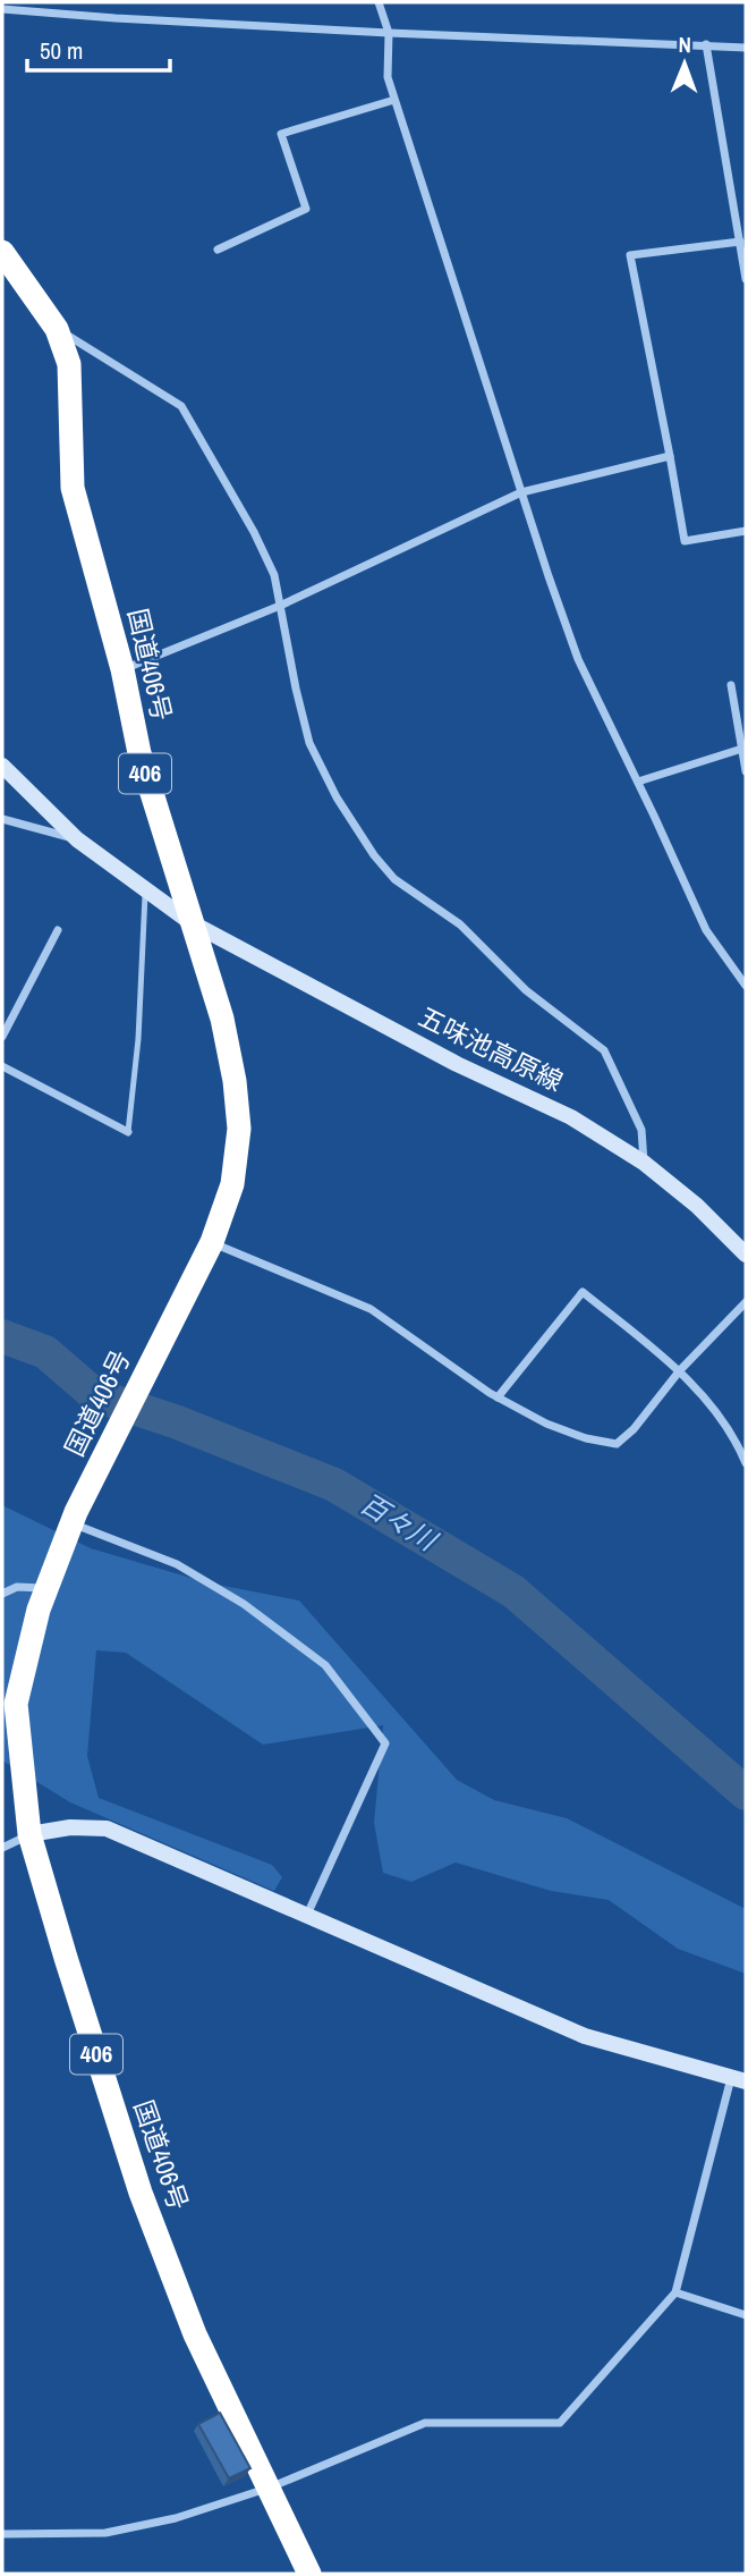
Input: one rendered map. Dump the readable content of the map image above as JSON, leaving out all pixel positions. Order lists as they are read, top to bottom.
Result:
{
  "streets": {
    "highway": ["国道406号", "406"],
    "street": ["五味池高原線"]
  },
  "crossings": [
    ["国道406号", "五味池高原線"]
  ],
  "water": ["百々川"],
  "scale_bar": "50 m",
  "north": "top"
}
